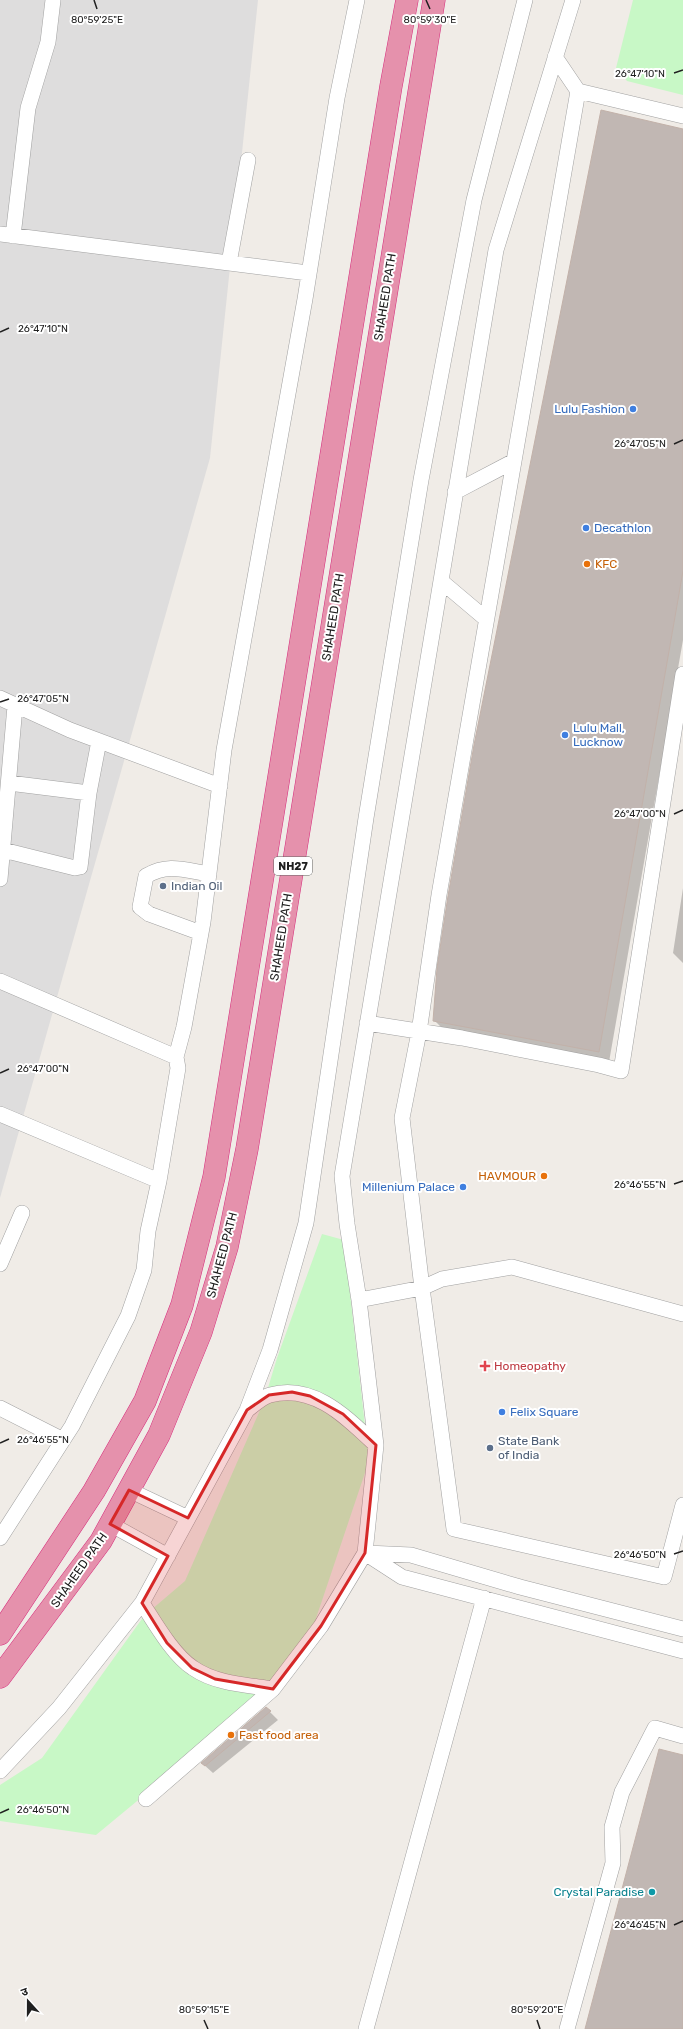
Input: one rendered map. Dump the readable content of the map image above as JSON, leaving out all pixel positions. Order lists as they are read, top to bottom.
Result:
{
  "streets": {
    "highway": ["SHAHEED PATH", "NH27"]
  },
  "places": {
    "other": [
      "Lulu Fashion",
      "Decathlon",
      "KFC",
      "Lulu Mall, Lucknow",
      "Indian Oil",
      "HAVMOUR",
      "Millenium Palace",
      "Felix Square",
      "State Bank of India",
      "Fast food area",
      "Crystal Paradise"
    ],
    "health": ["Homeopathy"]
  },
  "north": "top",
  "coordinates": [
    "80°59'25\"E",
    "80°59'30\"E",
    "26°47'10\"N",
    "26°47'05\"N",
    "26°47'00\"N",
    "26°46'55\"N",
    "26°46'50\"N",
    "26°46'45\"N",
    "80°59'15\"E",
    "80°59'20\"E"
  ]
}
